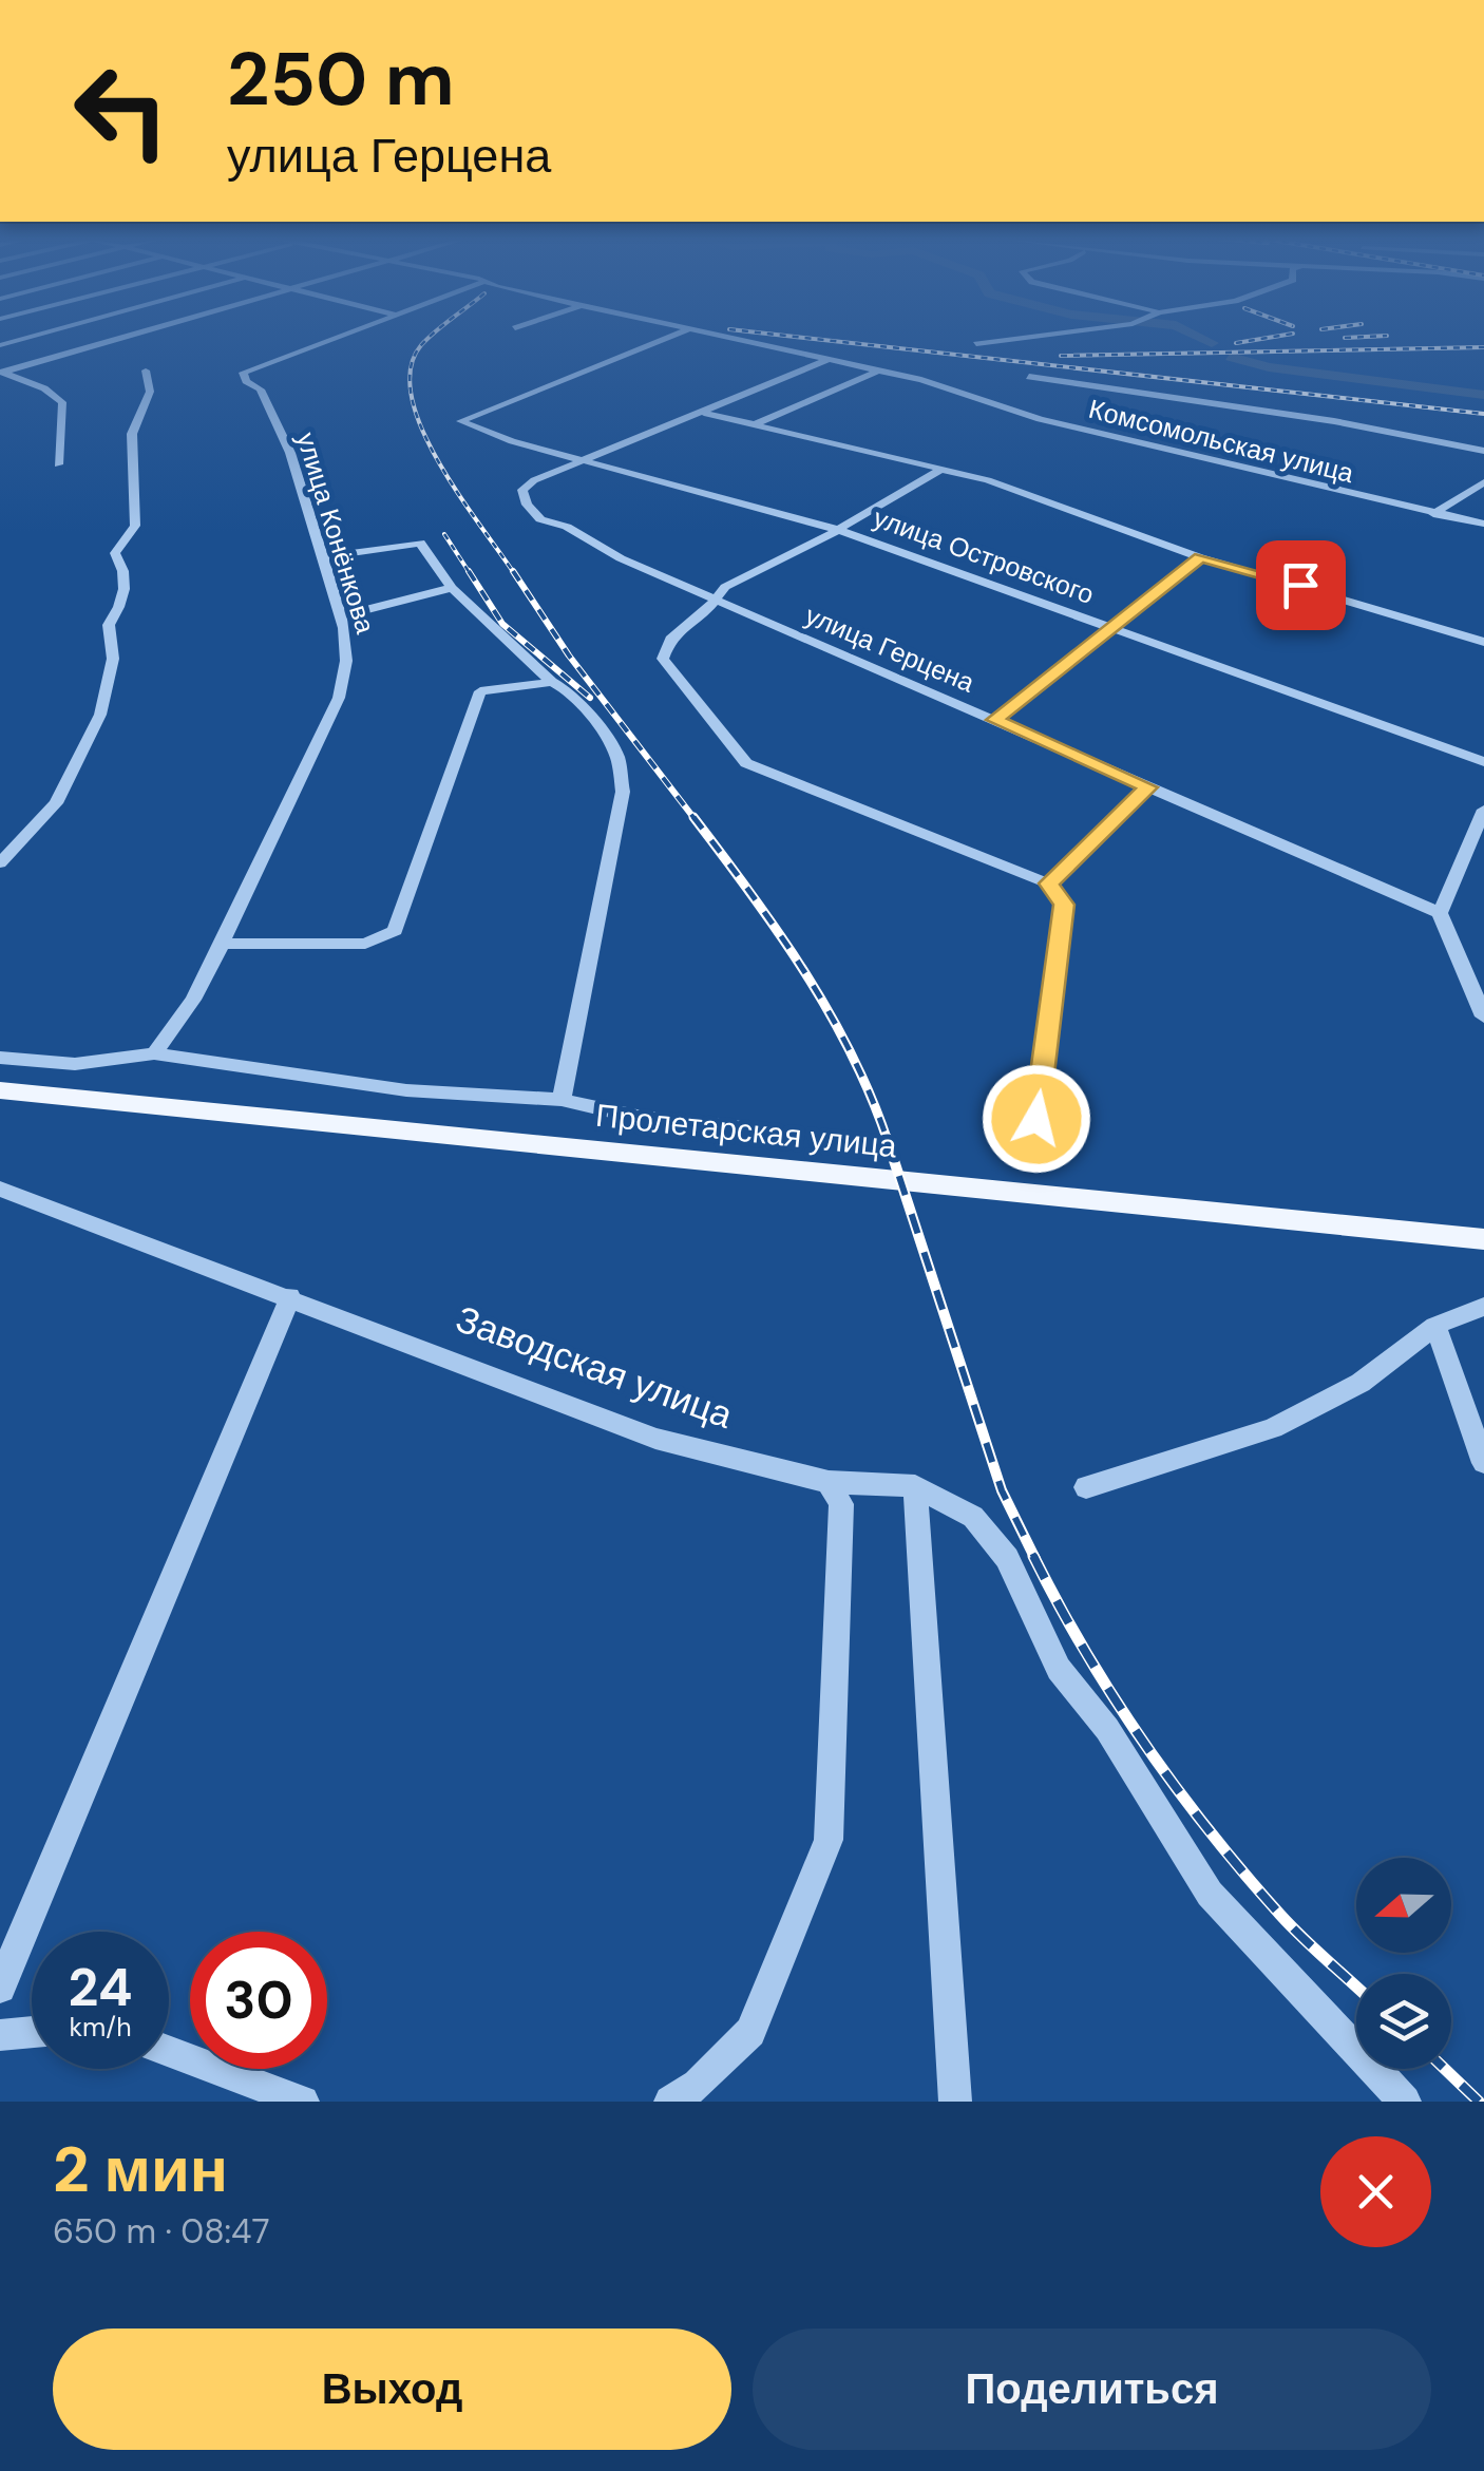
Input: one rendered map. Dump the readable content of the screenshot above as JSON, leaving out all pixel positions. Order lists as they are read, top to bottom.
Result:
{
  "streets": {
    "main road": ["Пролетарская улица"],
    "street": [
      "Комсомольская улица",
      "улица Конёнкова",
      "улица Островского",
      "улица Герцена",
      "Заводская улица"
    ]
  },
  "crossings": [
    ["улица Конёнкова", "Пролетарская улица"],
    ["улица Островского", "улица Герцена"]
  ],
  "north": "left",
  "page": {
    "turn": ["250 m", "улица Герцена"],
    "speed": "24 km/h",
    "limit": "30",
    "heading": ["2 мин", "650 m · 08:47"],
    "buttons": ["Выход", "Поделиться"]
  }
}
